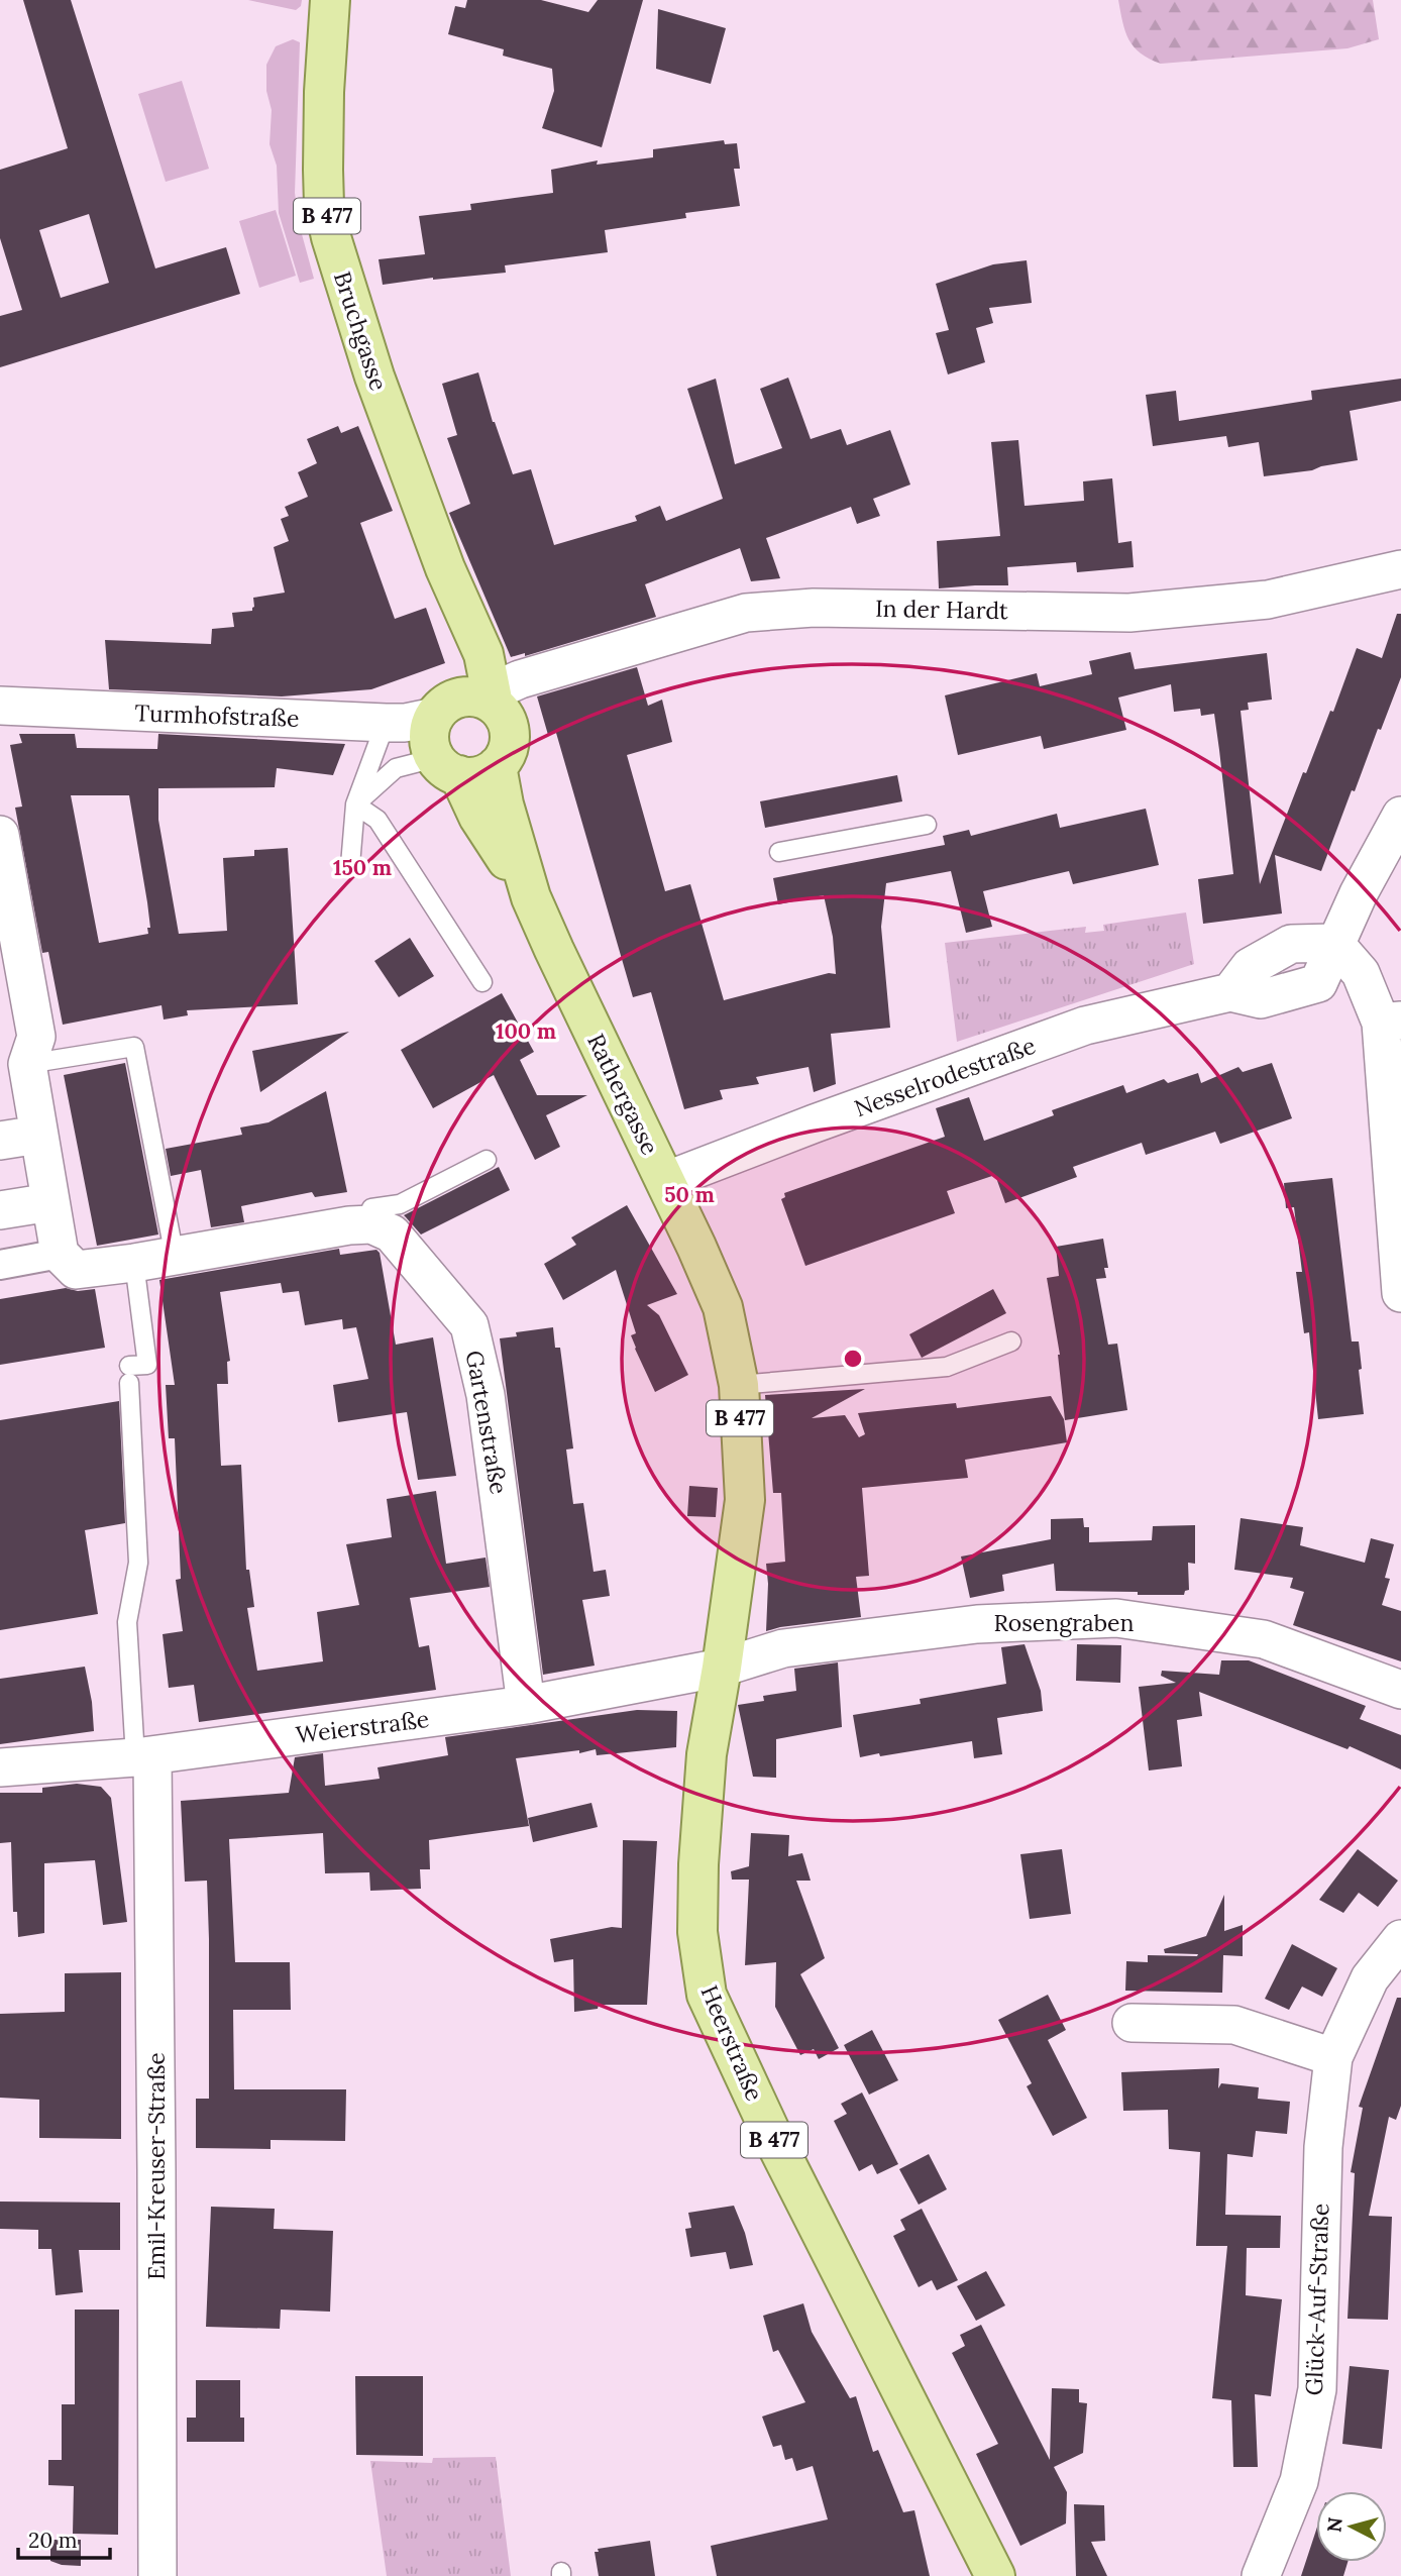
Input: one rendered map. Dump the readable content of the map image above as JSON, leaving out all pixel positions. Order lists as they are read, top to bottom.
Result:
{
  "streets": {
    "main road": [
      "B 477",
      "Bruchgasse",
      "Rathergasse",
      "Heerstraße"
    ],
    "street": [
      "In der Hardt",
      "Turmhofstraße",
      "Nesselrodestraße",
      "Gartenstraße",
      "Rosengraben",
      "Weierstraße",
      "Emil-Kreuser-Straße",
      "Glück-Auf-Straße"
    ]
  },
  "crossings": [
    ["B 477", "Bruchgasse"],
    ["B 477", "In der Hardt"],
    ["B 477", "Turmhofstraße"],
    ["B 477", "Rathergasse"],
    ["Bruchgasse", "In der Hardt"],
    ["Bruchgasse", "Turmhofstraße"],
    ["Bruchgasse", "Rathergasse"],
    ["In der Hardt", "Turmhofstraße"],
    ["In der Hardt", "Rathergasse"],
    ["Turmhofstraße", "Rathergasse"],
    ["Nesselrodestraße", "Rathergasse"],
    ["Rathergasse", "Rosengraben"],
    ["Rathergasse", "Weierstraße"],
    ["Rathergasse", "Heerstraße"],
    ["Gartenstraße", "Weierstraße"],
    ["Rosengraben", "Weierstraße"],
    ["Rosengraben", "Heerstraße"],
    ["Weierstraße", "Heerstraße"],
    ["Weierstraße", "Emil-Kreuser-Straße"]
  ],
  "scale_bar": "20 m",
  "north": "left",
  "rings": ["150 m", "100 m", "50 m"]
}
